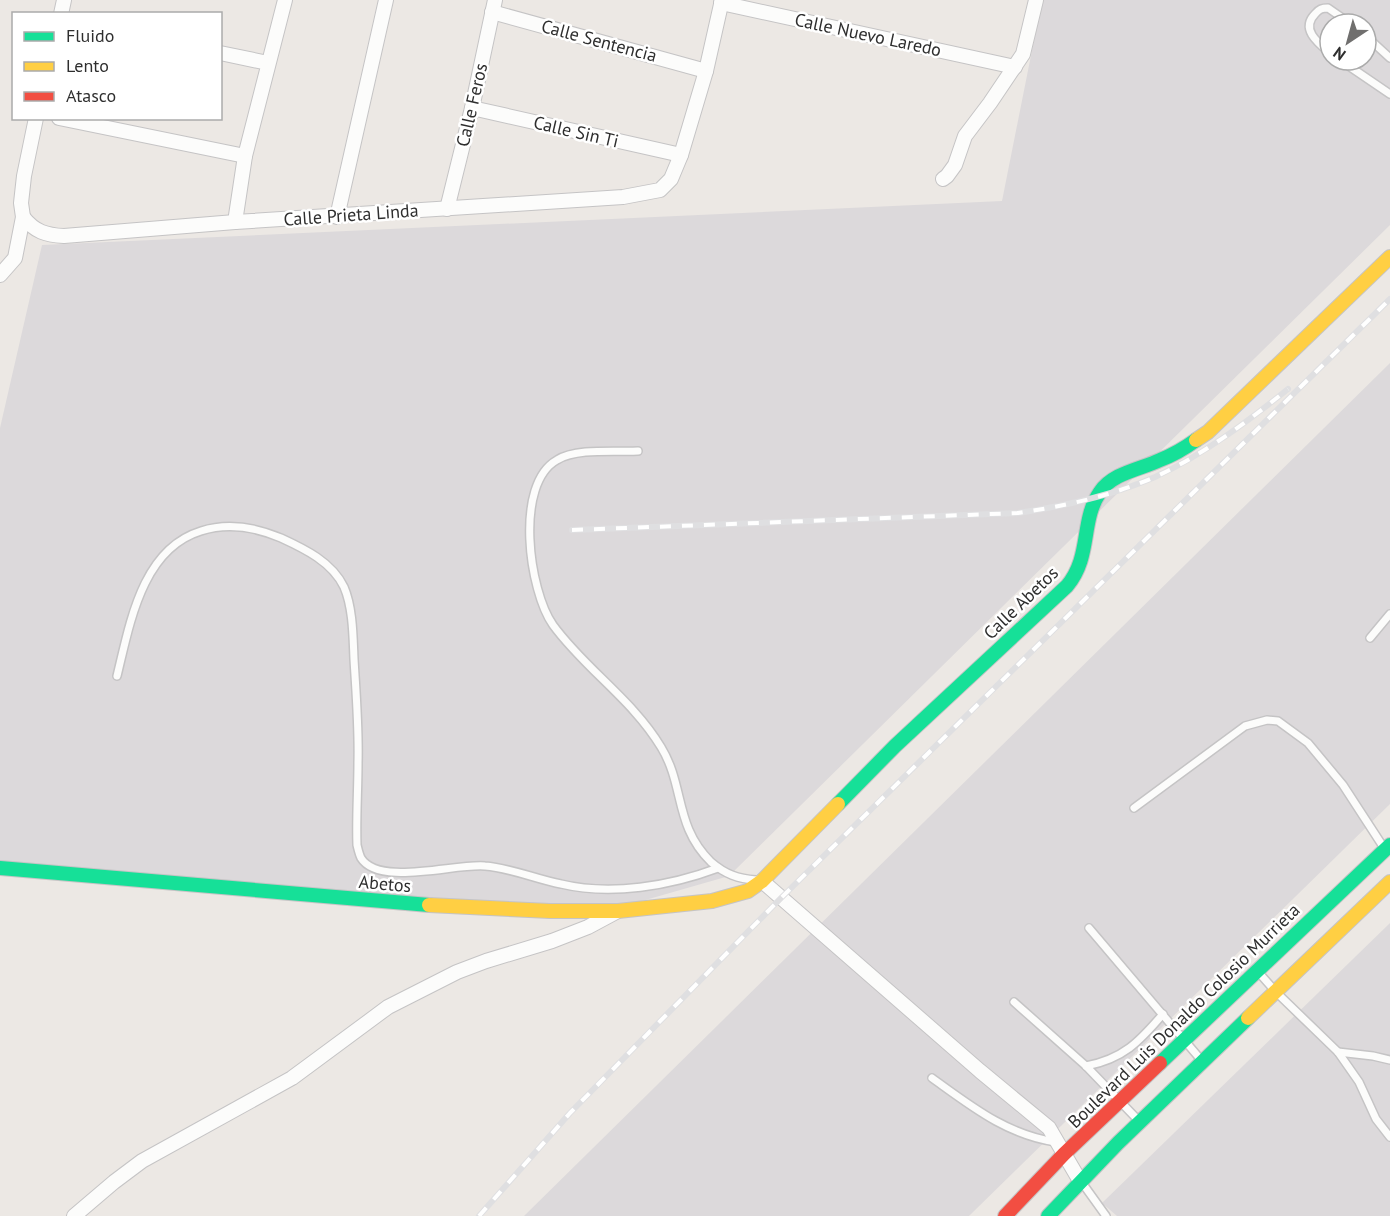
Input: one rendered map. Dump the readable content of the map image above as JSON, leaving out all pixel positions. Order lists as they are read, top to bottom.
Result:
{
  "streets": {
    "street": [
      "Calle Nuevo Laredo",
      "Calle Sentencia",
      "Calle Feros",
      "Calle Sin Ti",
      "Calle Prieta Linda",
      "Calle Abetos",
      "Abetos",
      "Boulevard Luis Donaldo Colosio Murrieta"
    ]
  },
  "crossings": [
    ["Calle Sentencia", "Calle Feros"],
    ["Calle Feros", "Calle Sin Ti"],
    ["Calle Feros", "Calle Prieta Linda"],
    ["Calle Sin Ti", "Calle Prieta Linda"],
    ["Calle Abetos", "Abetos"]
  ],
  "legend": ["Fluido", "Lento", "Atasco"],
  "north": "bottom left"
}
